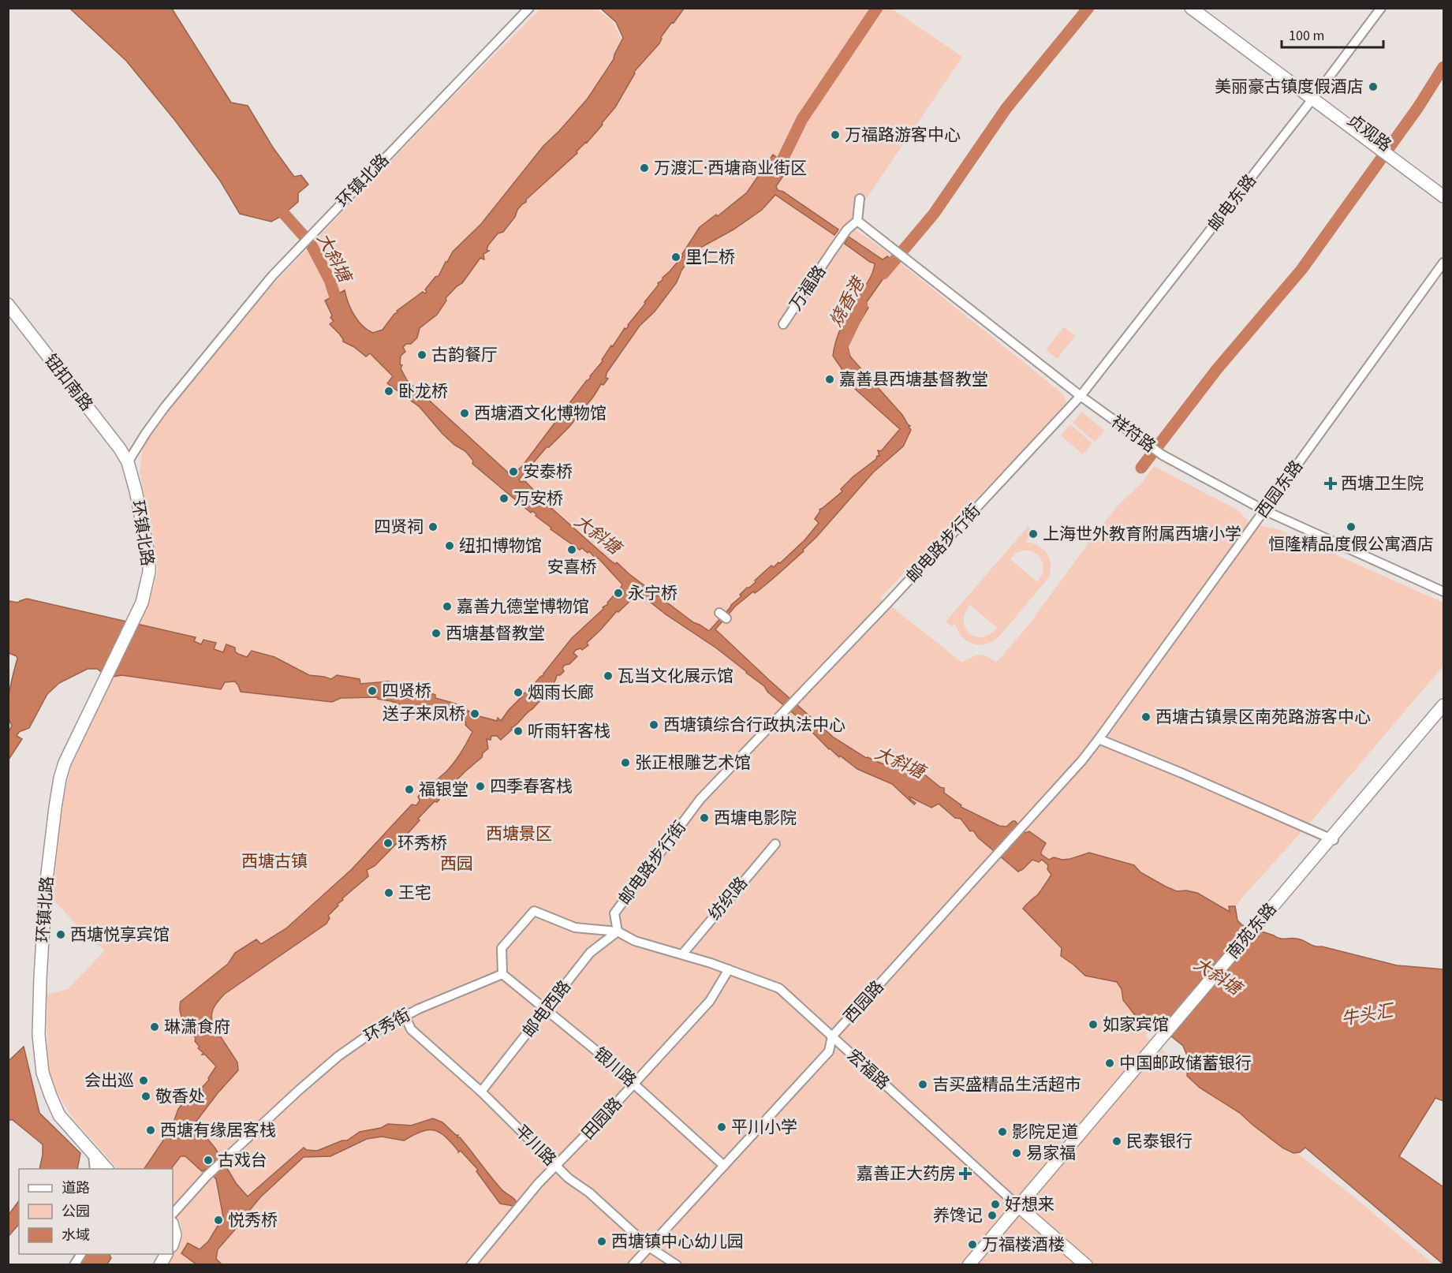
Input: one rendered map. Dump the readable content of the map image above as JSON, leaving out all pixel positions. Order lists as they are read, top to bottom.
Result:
{
  "streets": {
    "main road": [
      "环镇北路",
      "钮扣南路",
      "南苑东路",
      "宏福路"
    ],
    "street": [
      "邮电东路",
      "万福路",
      "祥符路",
      "西园东路",
      "邮电路步行街",
      "纺织路",
      "西园路",
      "邮电西路",
      "环秀街",
      "银川路",
      "田园路",
      "平川路"
    ]
  },
  "crossings": [
    ["环镇北路", "钮扣南路"],
    ["邮电东路", "祥符路"],
    ["邮电东路", "邮电路步行街"],
    ["万福路", "祥符路"],
    ["祥符路", "西园东路"],
    ["祥符路", "邮电路步行街"],
    ["西园东路", "西园路"],
    ["邮电路步行街", "邮电西路"],
    ["邮电路步行街", "宏福路"],
    ["纺织路", "宏福路"],
    ["南苑东路", "宏福路"],
    ["西园路", "银川路"],
    ["西园路", "宏福路"],
    ["西园路", "平川路"],
    ["邮电西路", "银川路"],
    ["邮电西路", "宏福路"],
    ["邮电西路", "平川路"],
    ["环秀街", "银川路"],
    ["环秀街", "平川路"],
    ["银川路", "田园路"],
    ["宏福路", "田园路"],
    ["田园路", "平川路"]
  ],
  "water": ["大斜塘", "烧香港", "牛头汇"],
  "parks": ["西塘景区", "西塘古镇", "西园"],
  "places": {
    "other": [
      "美丽豪古镇度假酒店",
      "万福路游客中心",
      "万渡汇·西塘商业街区",
      "里仁桥",
      "古韵餐厅",
      "嘉善县西塘基督教堂",
      "卧龙桥",
      "西塘酒文化博物馆",
      "安泰桥",
      "万安桥",
      "四贤祠",
      "恒隆精品度假公寓酒店",
      "上海世外教育附属西塘小学",
      "纽扣博物馆",
      "安喜桥",
      "永宁桥",
      "嘉善九德堂博物馆",
      "西塘基督教堂",
      "瓦当文化展示馆",
      "四贤桥",
      "烟雨长廊",
      "送子来凤桥",
      "西塘古镇景区南苑路游客中心",
      "西塘镇综合行政执法中心",
      "听雨轩客栈",
      "张正根雕艺术馆",
      "四季春客栈",
      "福银堂",
      "西塘电影院",
      "环秀桥",
      "王宅",
      "西塘悦享宾馆",
      "如家宾馆",
      "琳潇食府",
      "中国邮政储蓄银行",
      "会出巡",
      "吉买盛精品生活超市",
      "敬香处",
      "平川小学",
      "西塘有缘居客栈",
      "影院足道",
      "民泰银行",
      "易家福",
      "古戏台",
      "好想来",
      "养馋记",
      "悦秀桥",
      "西塘镇中心幼儿园",
      "万福楼酒楼"
    ],
    "health": ["西塘卫生院", "嘉善正大药房"]
  },
  "legend": ["道路", "公园", "水域"],
  "scale_bar": "100 m"
}
